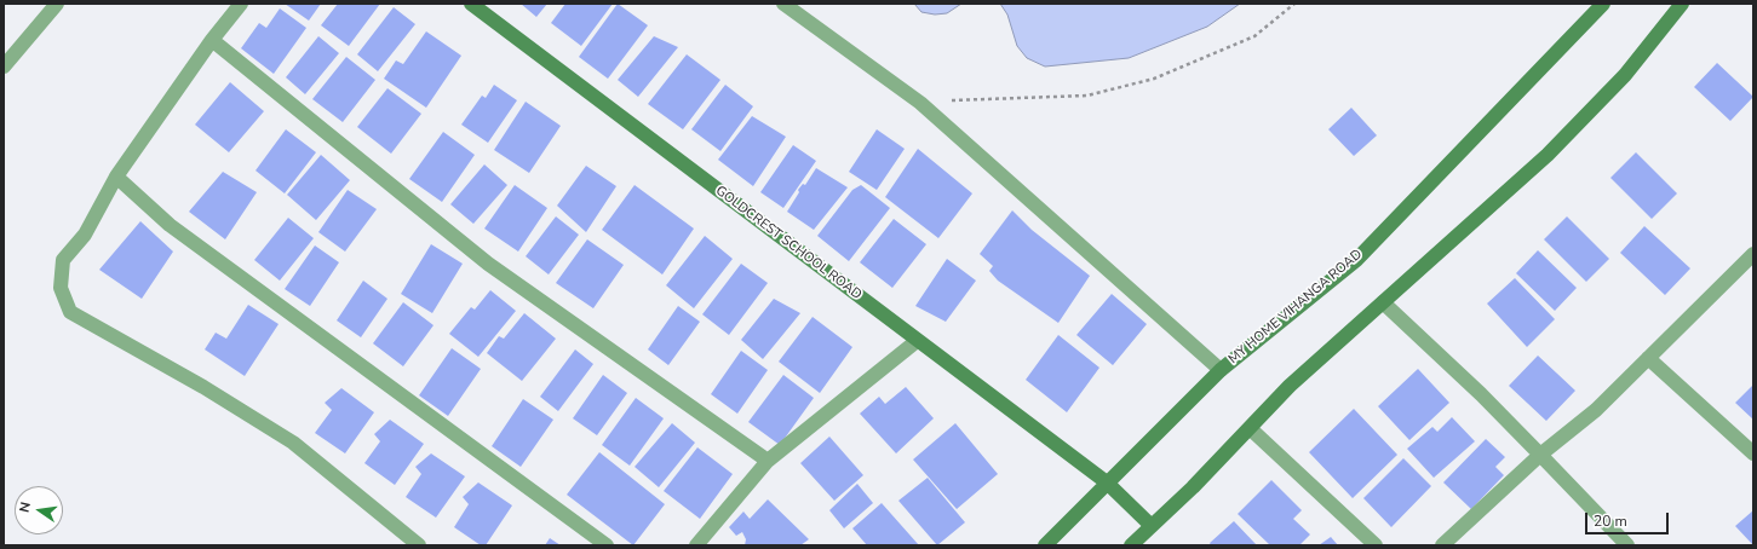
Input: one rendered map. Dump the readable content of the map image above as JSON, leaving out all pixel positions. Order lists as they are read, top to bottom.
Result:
{
  "streets": {
    "street": ["GOLDCREST SCHOOL ROAD", "MY HOME VIHANGA ROAD"]
  },
  "crossings": [
    ["GOLDCREST SCHOOL ROAD", "MY HOME VIHANGA ROAD"]
  ],
  "scale_bar": "20 m",
  "north": "left"
}
